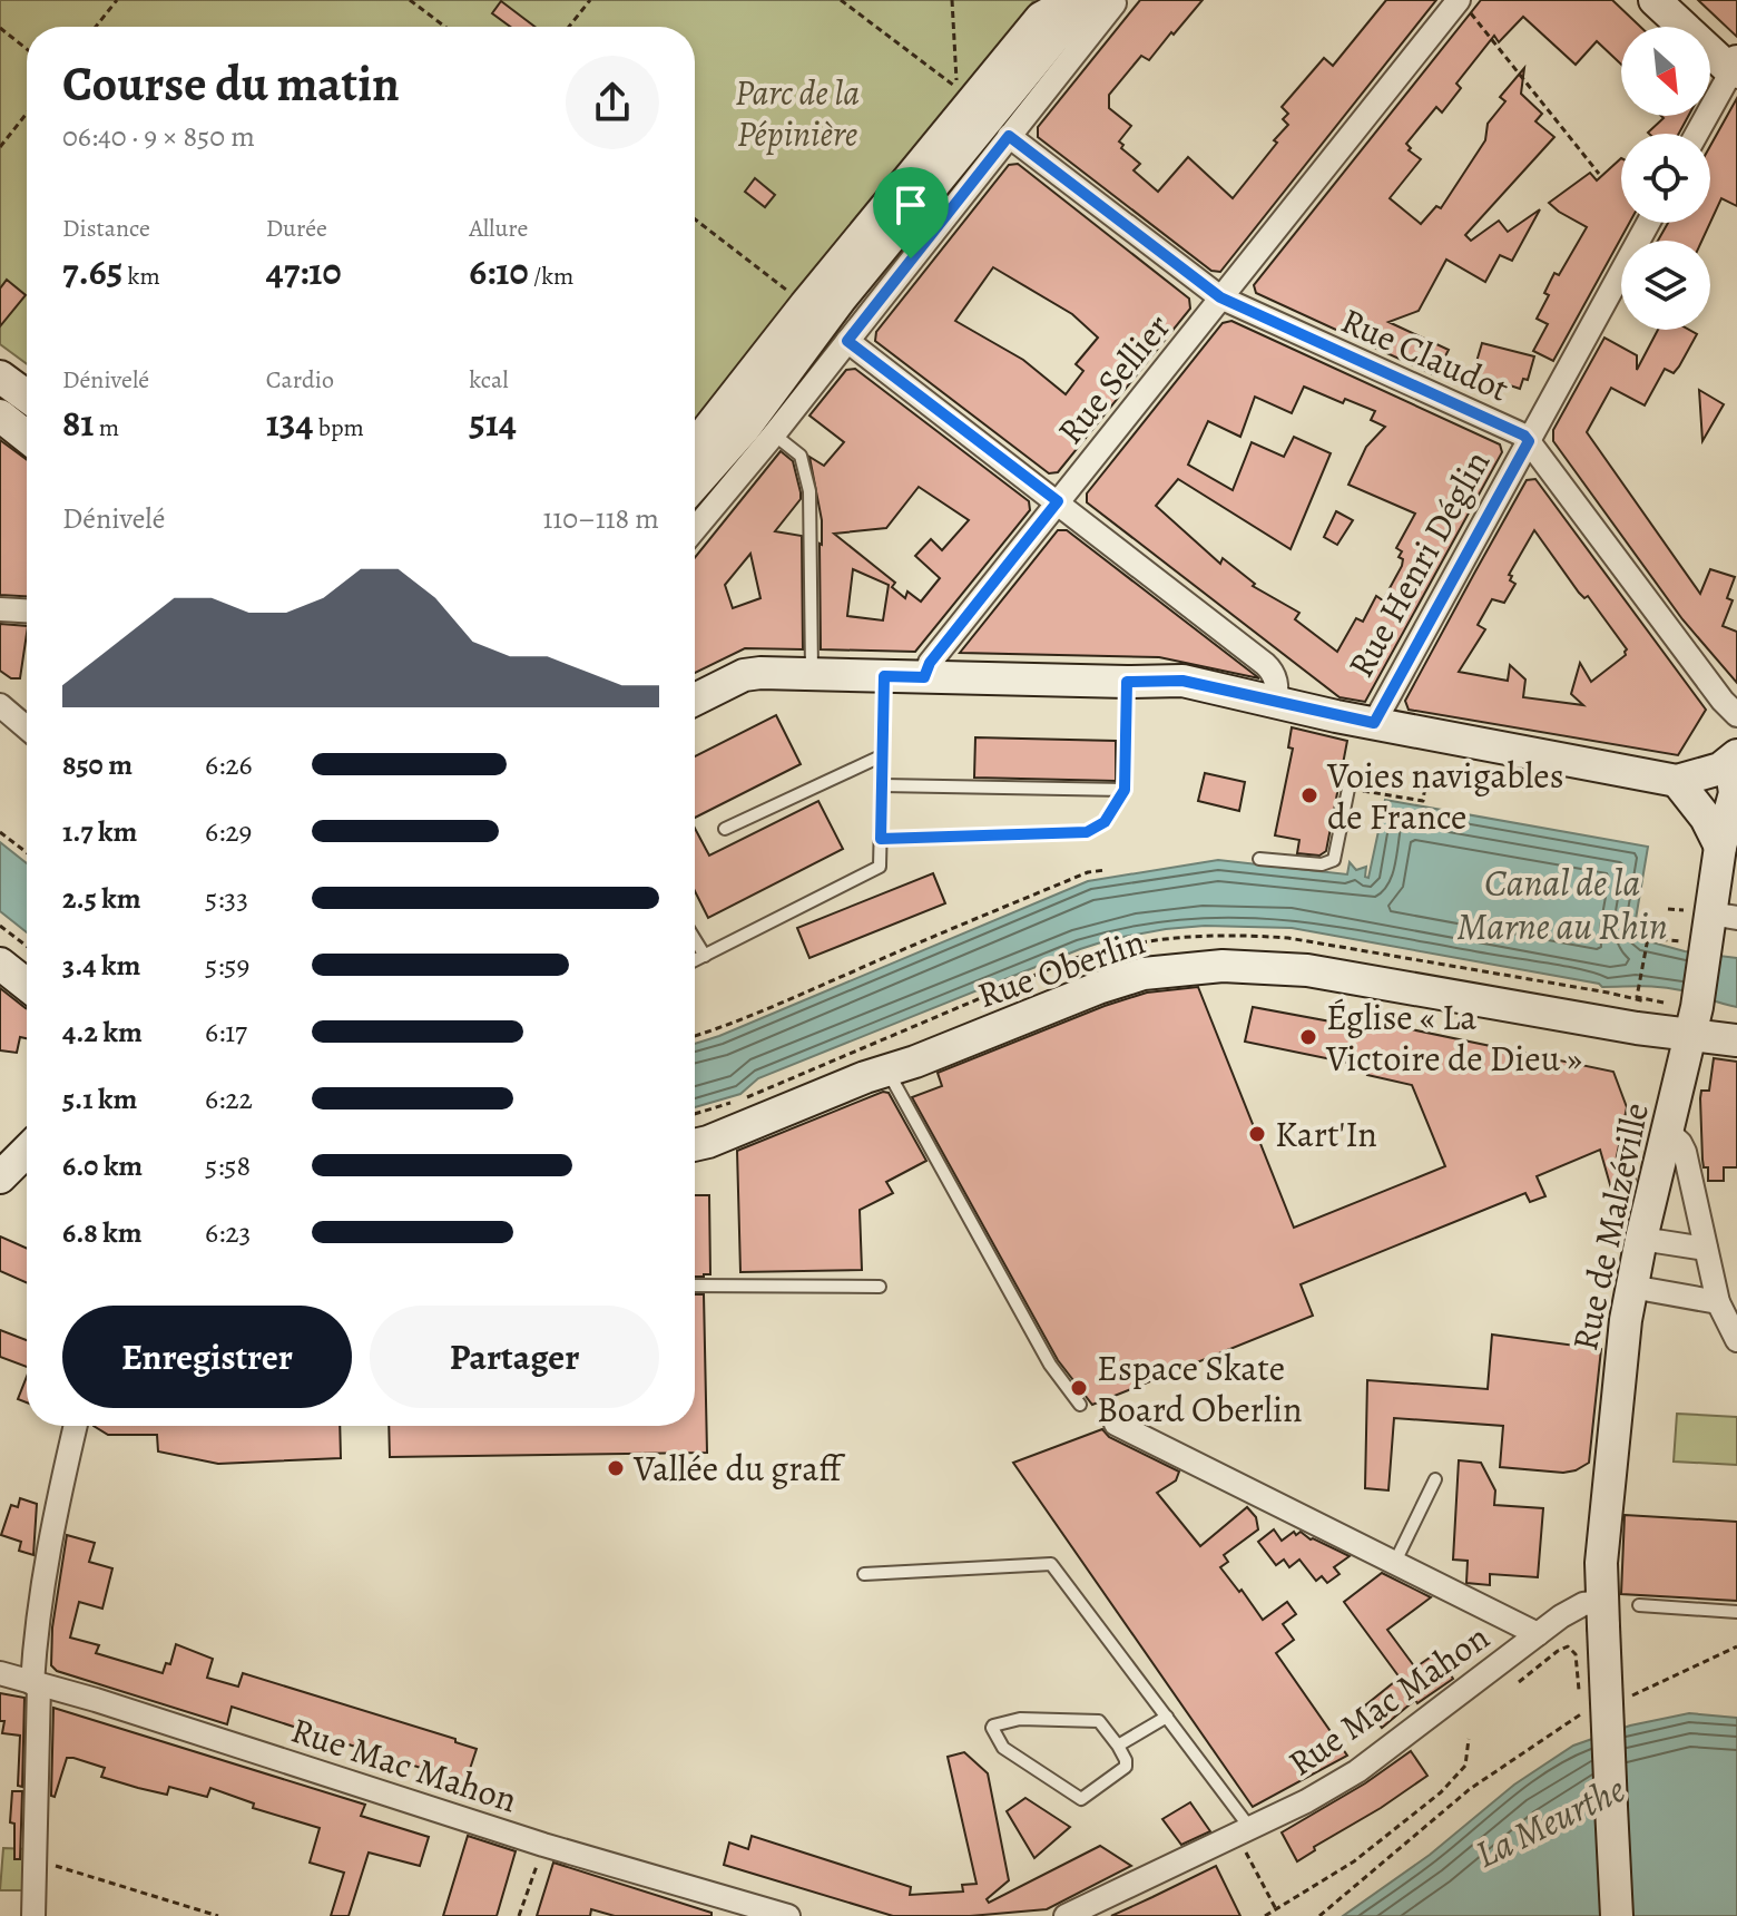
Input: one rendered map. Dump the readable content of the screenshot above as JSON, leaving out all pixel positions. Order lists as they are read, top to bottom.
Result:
{
  "streets": {
    "main road": ["Rue Oberlin", "Rue de Malzéville"],
    "street": [
      "Rue Claudot",
      "Rue Sellier",
      "Rue Henri Déglin",
      "Rue Mac Mahon"
    ]
  },
  "crossings": [
    ["Rue Claudot", "Rue Sellier"],
    ["Rue Claudot", "Rue Henri Déglin"],
    ["Rue Oberlin", "Rue de Malzéville"],
    ["Rue de Malzéville", "Rue Mac Mahon"]
  ],
  "water": ["Canal de la Marne au Rhin", "La Meurthe"],
  "parks": ["Parc de la Pépinière"],
  "places": [
    "Voies navigables de France",
    "Église « La Victoire de Dieu »",
    "Kart'In",
    "Espace Skate Board Oberlin",
    "Vallée du graff"
  ],
  "north": "bottom right",
  "page": {
    "heading": ["Course du matin", "06:40 · 9 × 850 m"],
    "stats": [
      ["Distance", "7.65 km"],
      ["Durée", "47:10"],
      ["Allure", "6:10 /km"],
      ["Dénivelé", "81 m"],
      ["Cardio", "134 bpm"],
      ["kcal", "514"]
    ],
    "chart": ["Dénivelé", "110–118 m"],
    "list": [
      {
        "name": "850 m",
        "note": "6:26"
      },
      {
        "name": "1.7 km",
        "note": "6:29"
      },
      {
        "name": "2.5 km",
        "note": "5:33"
      },
      {
        "name": "3.4 km",
        "note": "5:59"
      },
      {
        "name": "4.2 km",
        "note": "6:17"
      },
      {
        "name": "5.1 km",
        "note": "6:22"
      },
      {
        "name": "6.0 km",
        "note": "5:58"
      },
      {
        "name": "6.8 km",
        "note": "6:23"
      }
    ],
    "buttons": ["Enregistrer", "Partager"]
  }
}
